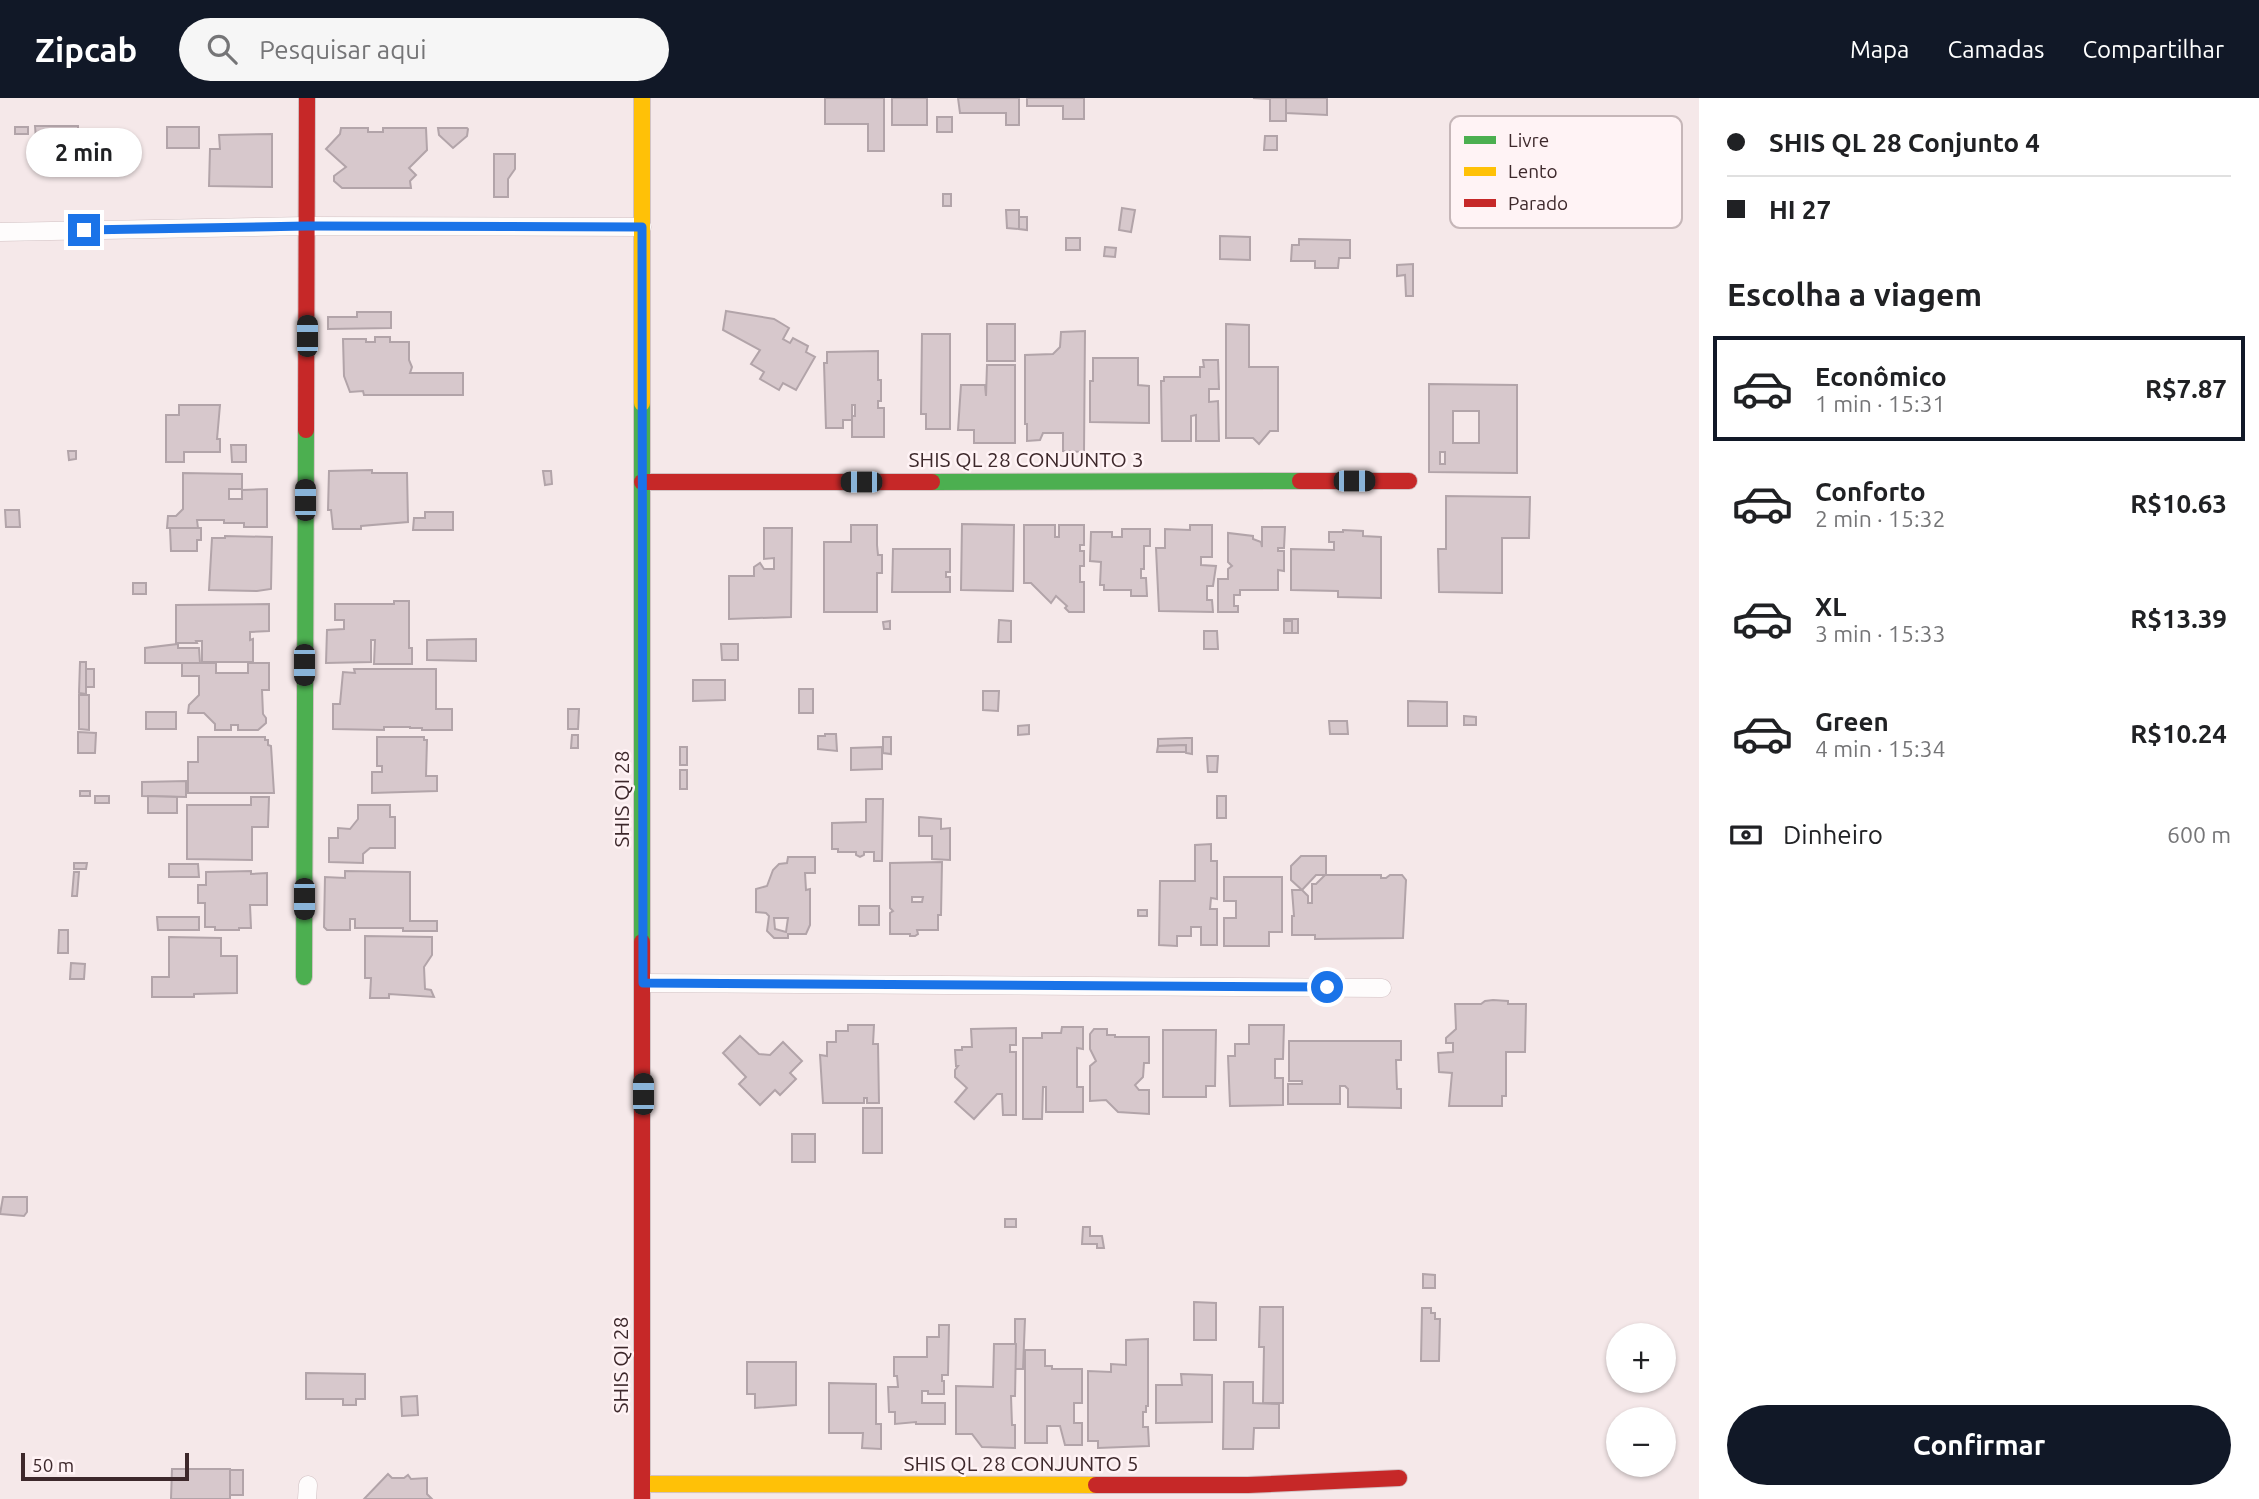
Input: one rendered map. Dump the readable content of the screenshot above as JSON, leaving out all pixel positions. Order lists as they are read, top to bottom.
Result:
{
  "streets": {
    "street": ["SHIS QL 28 CONJUNTO 3", "SHIS QI 28", "SHIS QL 28 CONJUNTO 5"]
  },
  "crossings": [
    ["SHIS QL 28 CONJUNTO 3", "SHIS QI 28"],
    ["SHIS QI 28", "SHIS QL 28 CONJUNTO 5"]
  ],
  "legend": ["Livre", "Lento", "Parado"],
  "scale_bar": "50 m",
  "page": {
    "header": "Zipcab",
    "search": "Pesquisar aqui",
    "nav": ["Mapa", "Camadas", "Compartilhar"],
    "banner": ["SHIS QL 28 Conjunto 4", "HI 27"],
    "bubble": "2 min",
    "heading": "Escolha a viagem",
    "list": [
      {
        "name": "Econômico",
        "note": "1 min · 15:31",
        "value": "R$7.87"
      },
      {
        "name": "Conforto",
        "note": "2 min · 15:32",
        "value": "R$10.63"
      },
      {
        "name": "XL",
        "note": "3 min · 15:33",
        "value": "R$13.39"
      },
      {
        "name": "Green",
        "note": "4 min · 15:34",
        "value": "R$10.24"
      }
    ],
    "pay": ["Dinheiro", "600 m"],
    "map_buttons": ["+", "−"],
    "buttons": "Confirmar",
    "scale": "50 m"
  }
}
